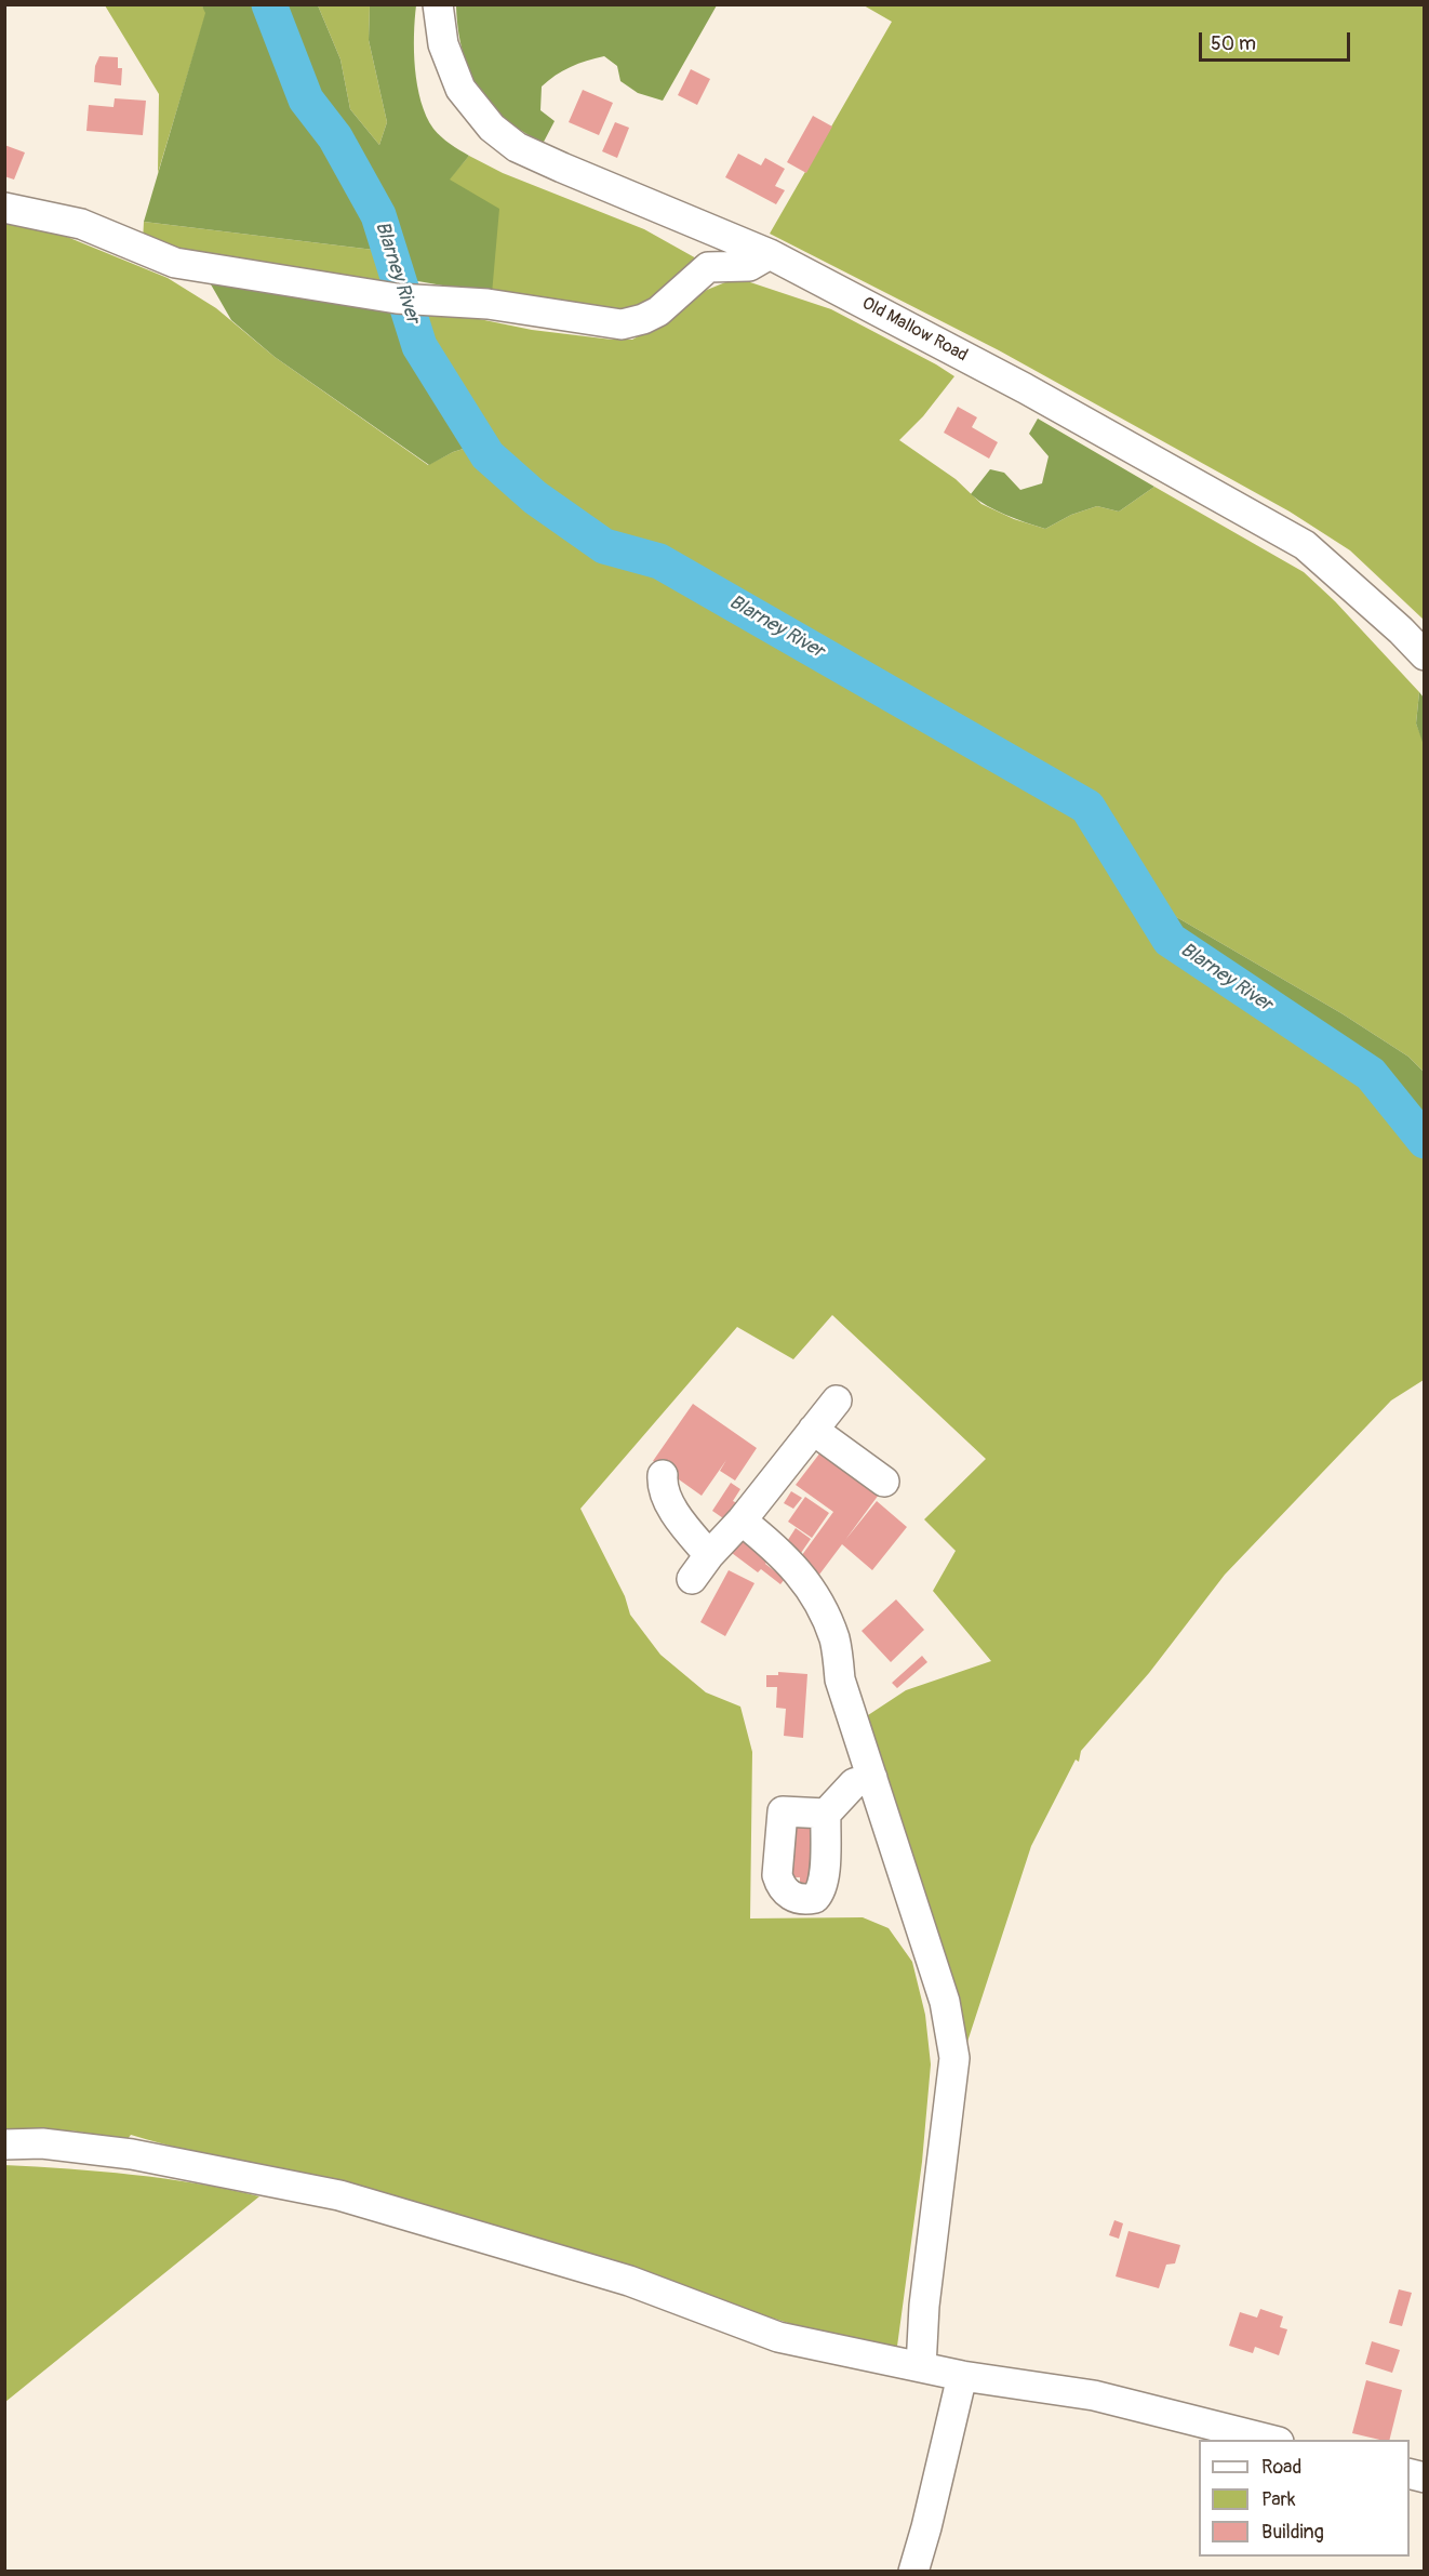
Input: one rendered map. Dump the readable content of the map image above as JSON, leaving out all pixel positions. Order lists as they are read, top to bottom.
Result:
{
  "streets": {
    "street": ["Old Mallow Road"]
  },
  "water": ["Blarney River"],
  "legend": ["Road", "Park", "Building"],
  "scale_bar": "50 m"
}
